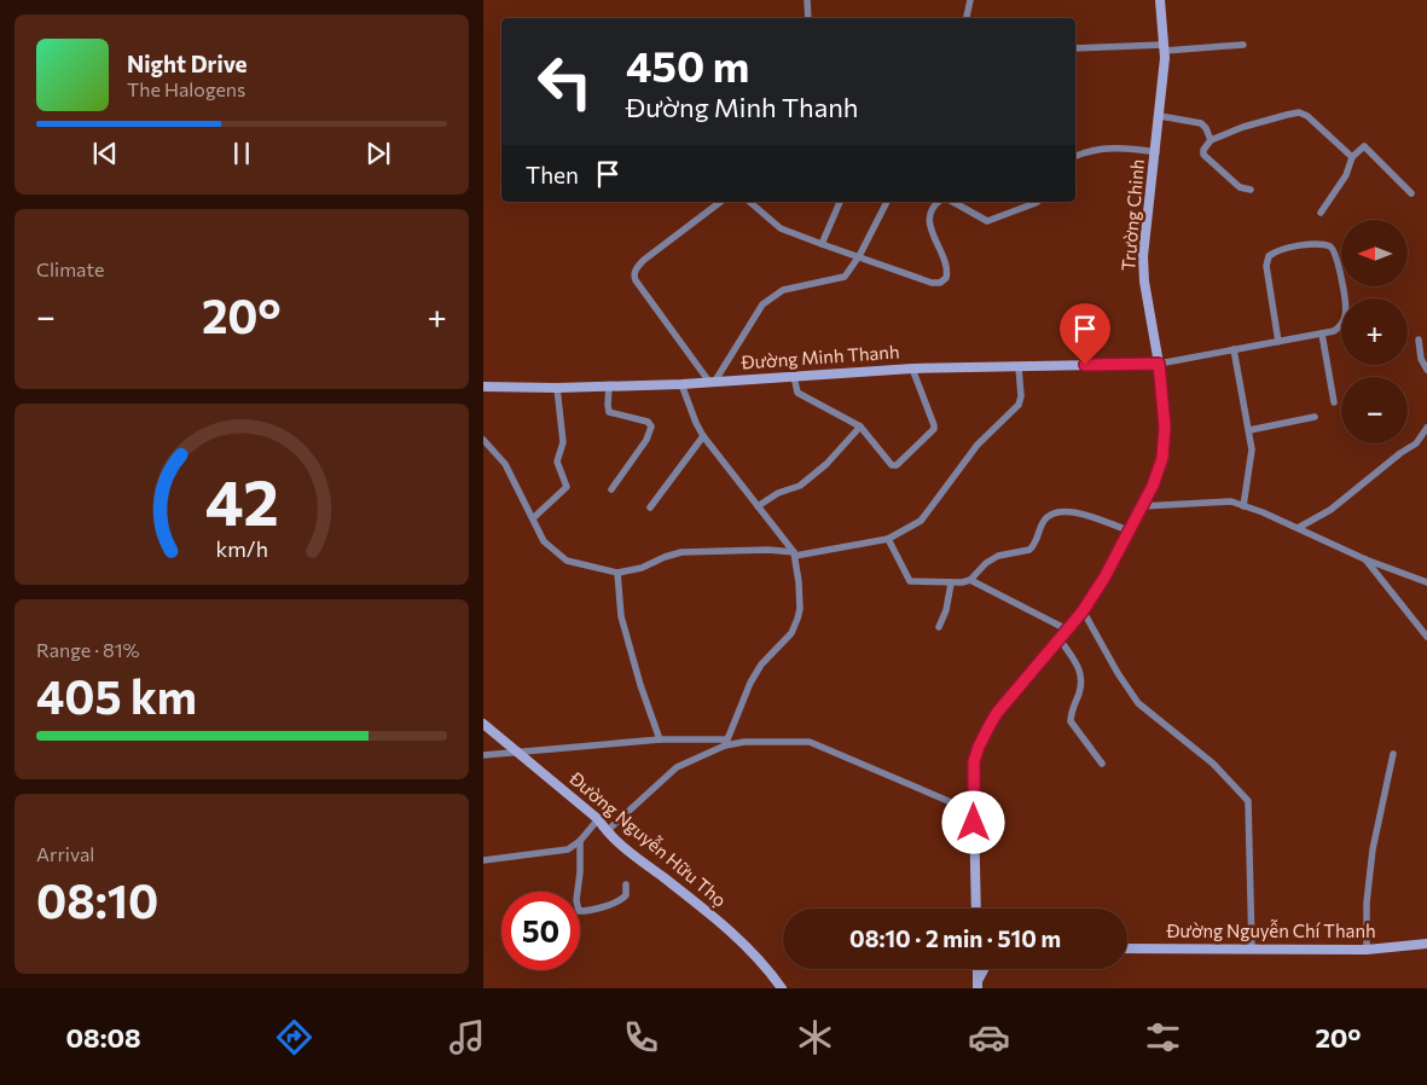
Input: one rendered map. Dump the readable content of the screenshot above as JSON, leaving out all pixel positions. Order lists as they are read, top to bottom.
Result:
{
  "streets": {
    "main road": [
      "Trường Chinh",
      "Đường Minh Thanh",
      "Đường Nguyễn Hữu Thọ",
      "Đường Nguyễn Chí Thanh"
    ]
  },
  "crossings": [
    ["Trường Chinh", "Đường Minh Thanh"]
  ],
  "north": "left",
  "page": {
    "turn": ["450 m", "Đường Minh Thanh"],
    "song": ["Night Drive", "The Halogens"],
    "then": "Then",
    "tile": [
      "Climate",
      ["Range · 81%", "405 km"],
      ["Arrival", "08:10"]
    ],
    "map_buttons": ["+", "−"],
    "heat": ["−", "20°", "+"],
    "limit": "50",
    "trip": "08:10 · 2 min · 510 m",
    "tabs": ["08:08", "20°"],
    "gauge": ["42", "km/h"]
  }
}
